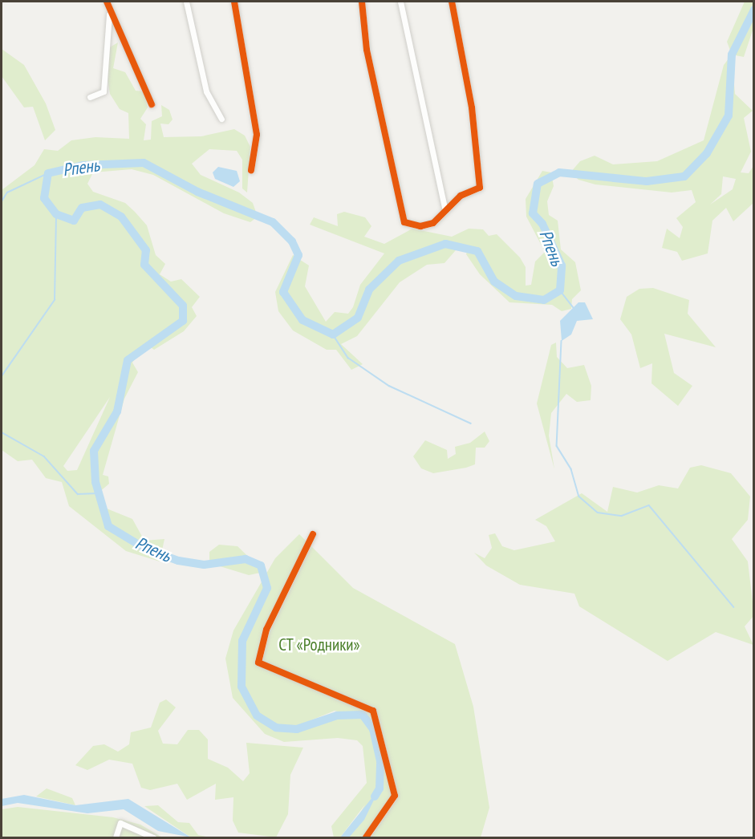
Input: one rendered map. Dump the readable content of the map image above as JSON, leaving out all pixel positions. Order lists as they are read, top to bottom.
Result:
{
  "water": ["Рпень"],
  "parks": ["СТ «Родники»"]
}
